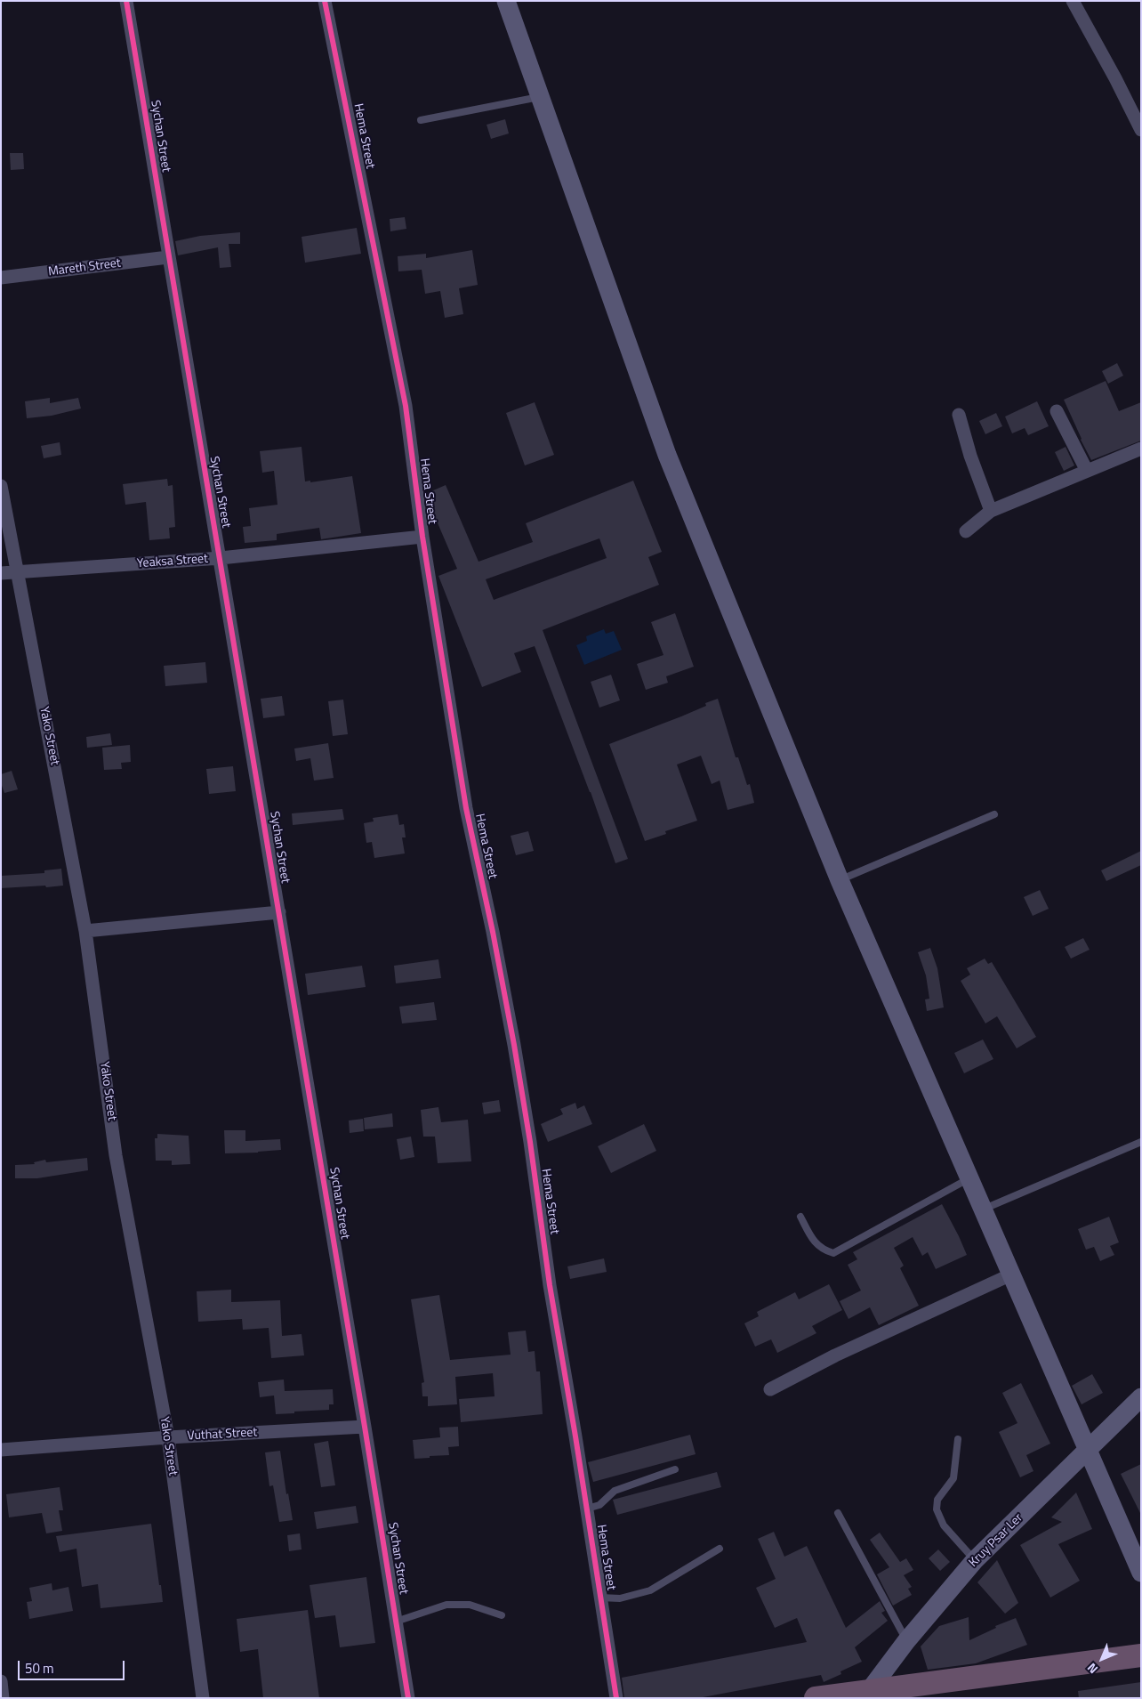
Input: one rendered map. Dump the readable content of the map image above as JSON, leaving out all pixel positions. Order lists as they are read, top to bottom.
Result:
{
  "streets": {
    "street": [
      "Sychan Street",
      "Hema Street",
      "Mareth Street",
      "Yeaksa Street",
      "Yako Street",
      "Vuthat Street",
      "Kruy Psar Ler"
    ]
  },
  "crossings": [
    ["Sychan Street", "Mareth Street"],
    ["Sychan Street", "Yeaksa Street"],
    ["Sychan Street", "Vuthat Street"],
    ["Hema Street", "Yeaksa Street"],
    ["Yeaksa Street", "Yako Street"],
    ["Yako Street", "Vuthat Street"]
  ],
  "scale_bar": "50 m",
  "north": "bottom left"
}
